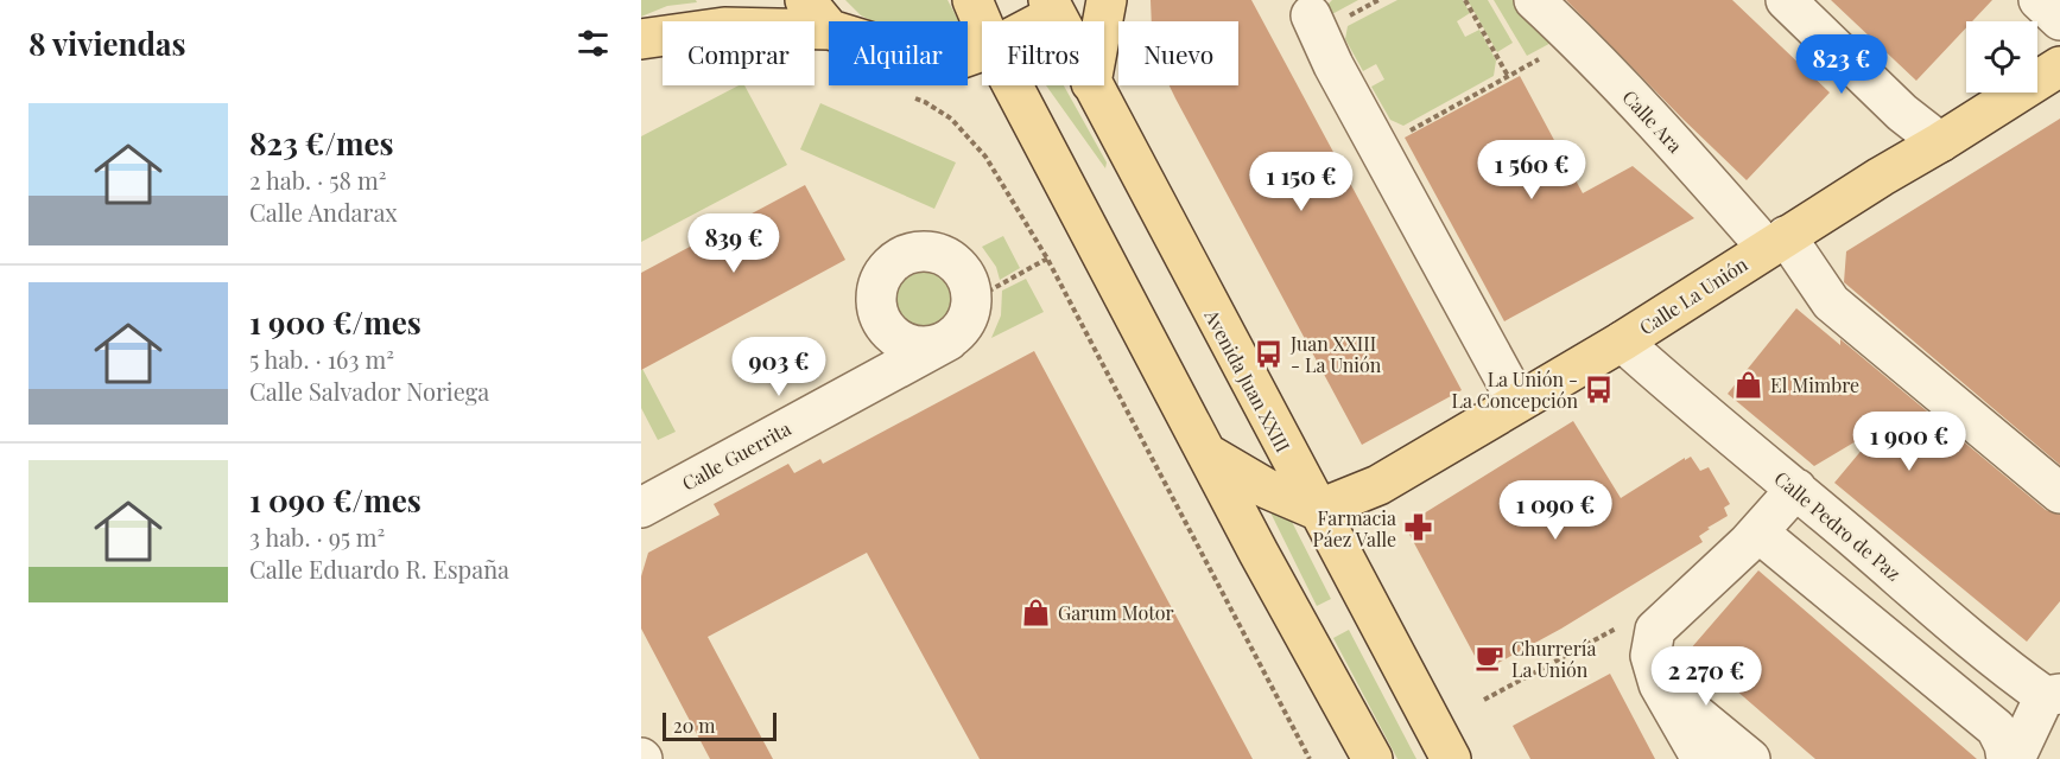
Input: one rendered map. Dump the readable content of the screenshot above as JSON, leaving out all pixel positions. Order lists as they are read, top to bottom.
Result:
{
  "streets": {
    "main road": ["Calle La Unión", "Avenida Juan XXIII"],
    "street": ["Calle Ara", "Calle Guerrita", "Calle Pedro de Paz"]
  },
  "crossings": [
    ["Calle Ara", "Calle La Unión"],
    ["Calle La Unión", "Avenida Juan XXIII"],
    ["Calle La Unión", "Calle Pedro de Paz"]
  ],
  "places": {
    "bus stop": ["Juan XXIII - La Unión", "La Unión - La Concepción"],
    "shop": ["El Mimbre", "Garum Motor"],
    "pharmacy": ["Farmacia Páez Valle"],
    "cafe": ["Churrería La Unión"]
  },
  "scale_bar": "20 m",
  "page": {
    "heading": "8 viviendas",
    "chip": [
      "Comprar",
      "Alquilar",
      "Filtros",
      "Nuevo"
    ],
    "price": [
      "823 €",
      "1 560 €",
      "1 150 €",
      "839 €",
      "903 €",
      "1 900 €",
      "1 090 €",
      "2 270 €"
    ],
    "list": [
      {
        "name": "823 €/mes",
        "note": "2 hab. · 58 m² · Calle Andarax"
      },
      {
        "name": "1 900 €/mes",
        "note": "5 hab. · 163 m² · Calle Salvador Noriega"
      },
      {
        "name": "1 090 €/mes",
        "note": "3 hab. · 95 m² · Calle Eduardo R. España"
      }
    ],
    "scale": "20 m"
  }
}
